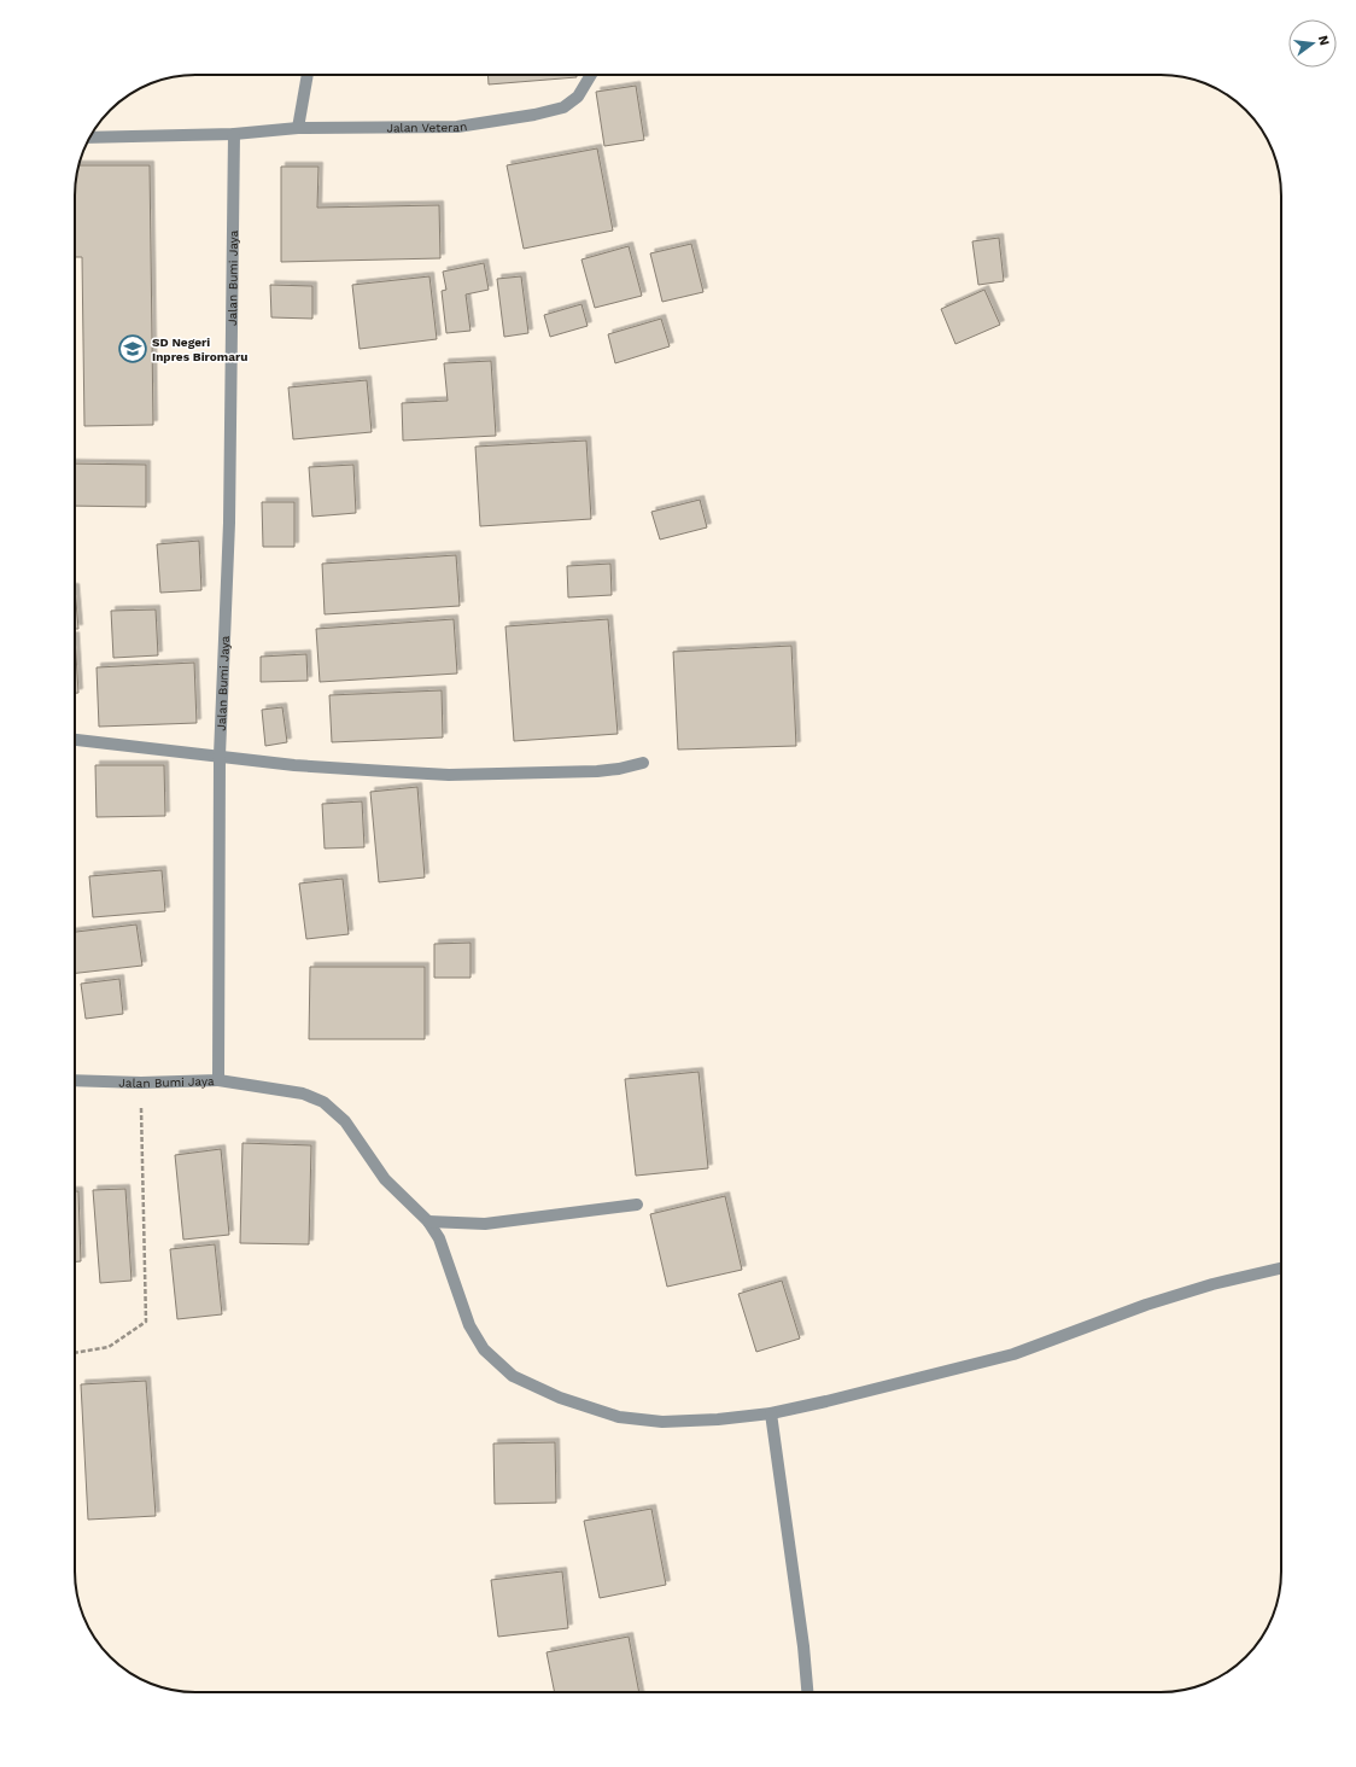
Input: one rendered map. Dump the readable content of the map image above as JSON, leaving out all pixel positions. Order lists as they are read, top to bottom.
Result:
{
  "streets": {
    "street": ["Jalan Veteran", "Jalan Bumi Jaya"]
  },
  "crossings": [
    ["Jalan Veteran", "Jalan Bumi Jaya"]
  ],
  "places": {
    "school or university": ["SD Negeri Inpres Biromaru"]
  },
  "north": "right"
}
